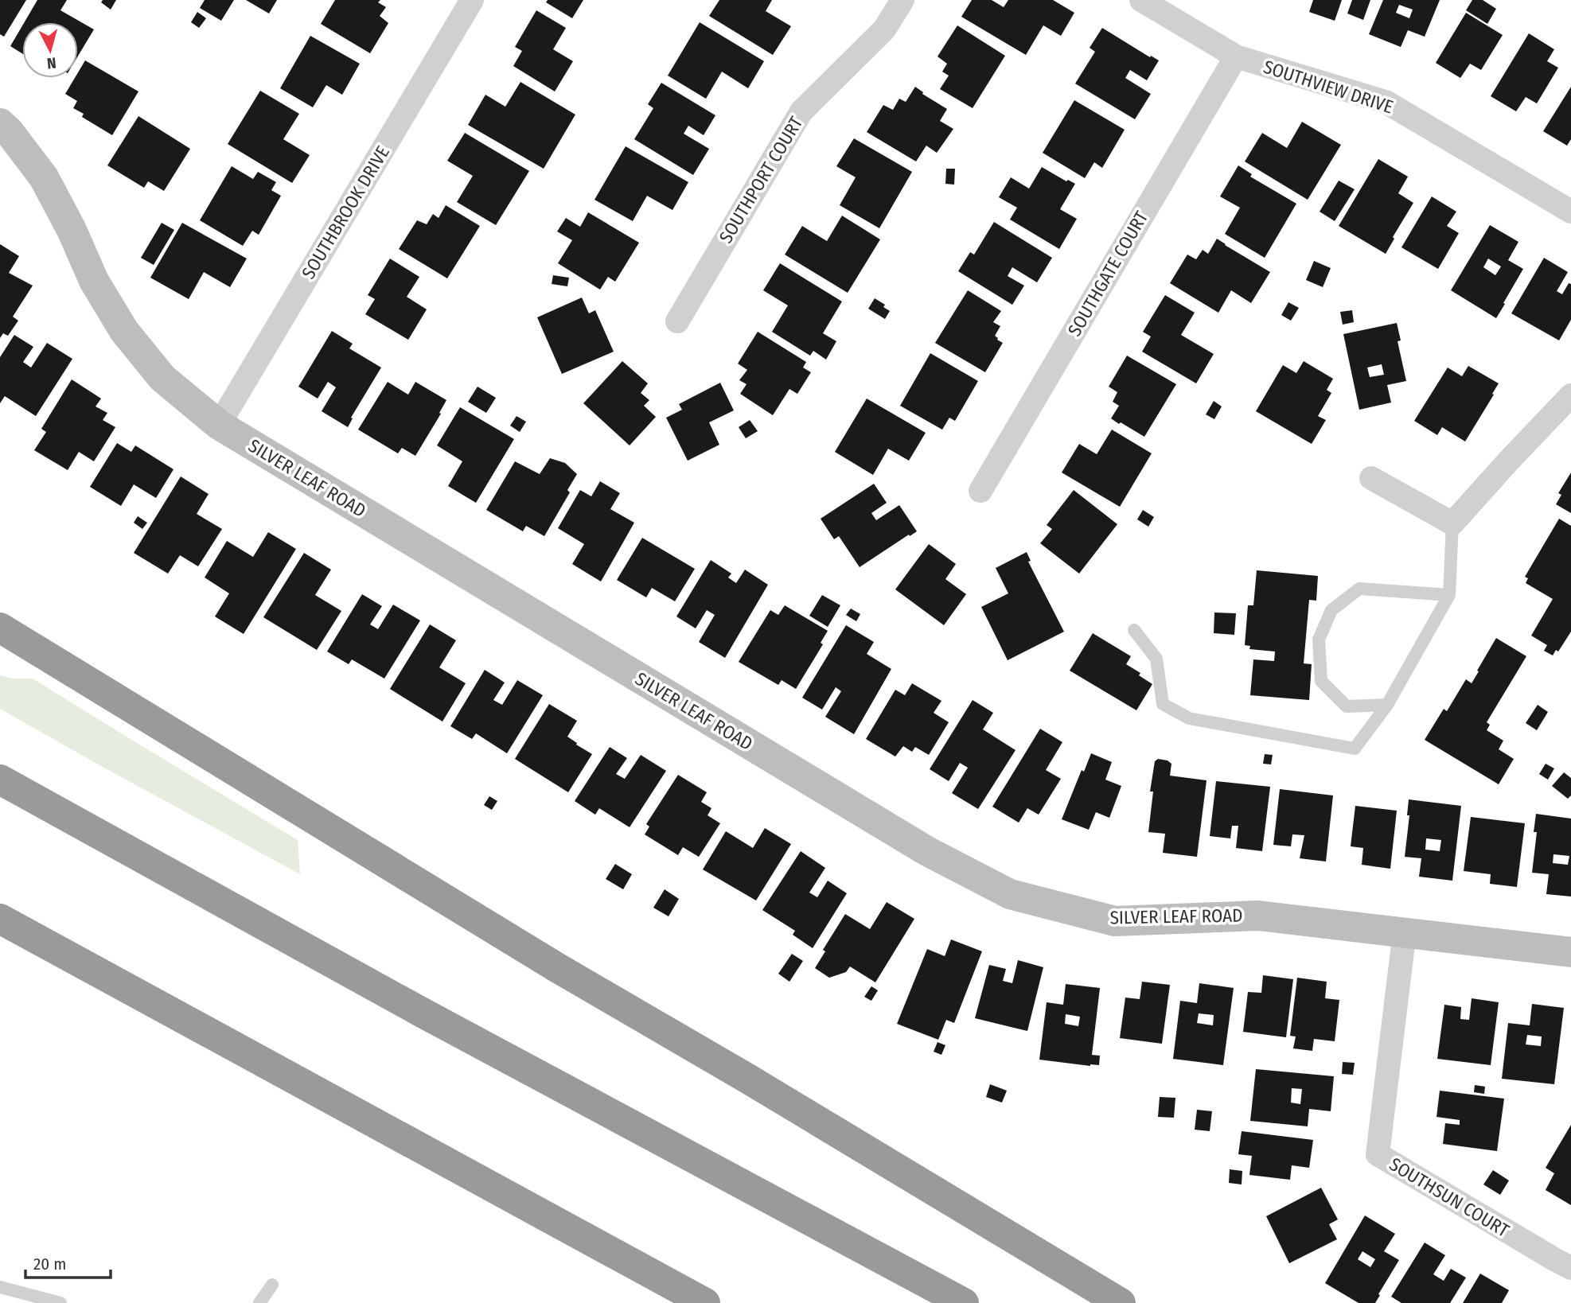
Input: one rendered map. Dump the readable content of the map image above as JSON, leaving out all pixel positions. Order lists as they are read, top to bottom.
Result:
{
  "streets": {
    "street": [
      "SOUTHVIEW DRIVE",
      "SOUTHPORT COURT",
      "SOUTHBROOK DRIVE",
      "SOUTHGATE COURT",
      "SILVER LEAF ROAD",
      "SOUTHSUN COURT"
    ]
  },
  "crossings": [
    ["SOUTHVIEW DRIVE", "SOUTHGATE COURT"],
    ["SOUTHBROOK DRIVE", "SILVER LEAF ROAD"],
    ["SILVER LEAF ROAD", "SOUTHSUN COURT"]
  ],
  "scale_bar": "20 m",
  "north": "bottom"
}
